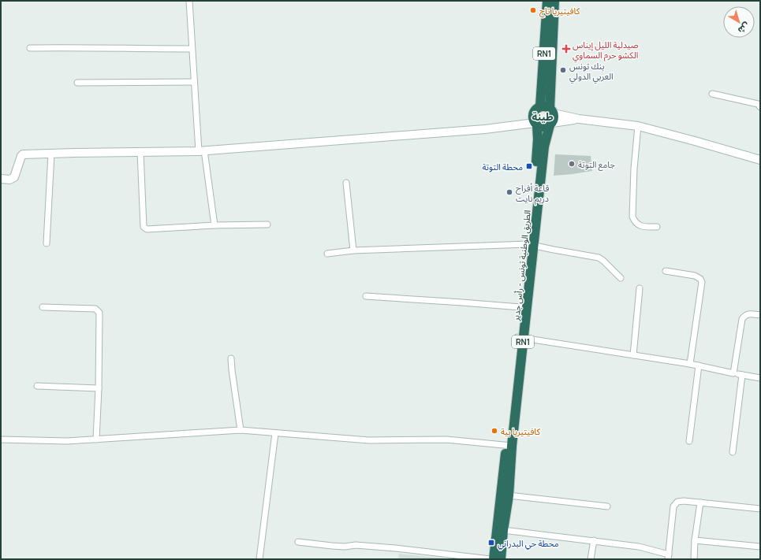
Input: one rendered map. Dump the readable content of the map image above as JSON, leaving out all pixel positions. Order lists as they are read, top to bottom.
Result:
{
  "streets": {
    "highway": ["RN1", "الطريق الوطنية تونس - رأس جدير"]
  },
  "crossings": [
    ["RN1", "الطريق الوطنية تونس - رأس جدير"]
  ],
  "districts": ["طينة"],
  "places": {
    "other": [
      "كافيتيريا تاج",
      "بنك تونس العربي الدولي",
      "جامع التوتة",
      "قاعة أفراح دريم نايت",
      "كافيتيريا بية"
    ],
    "health": ["صيدلية الليل إيناس الكشو حرم السماوي"],
    "transit": ["محطة التوتة", "محطة حي البدراني"]
  },
  "north": "bottom right"
}
